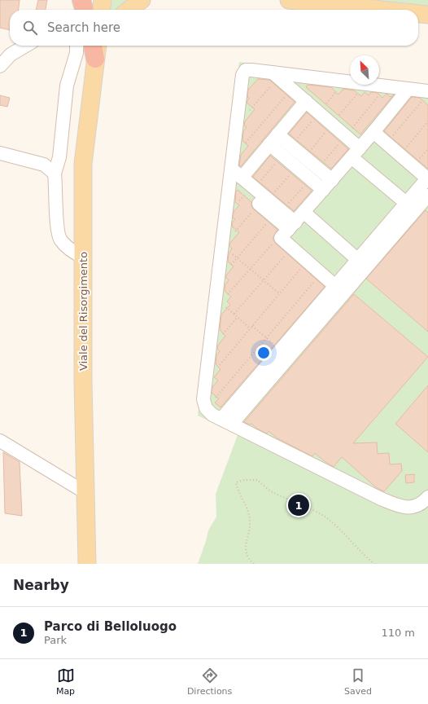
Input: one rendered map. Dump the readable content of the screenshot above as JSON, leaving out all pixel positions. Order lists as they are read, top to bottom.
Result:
{
  "streets": {
    "main road": ["Viale del Risorgimento"]
  },
  "north": "top left",
  "page": {
    "search": "Search here",
    "pins": "1",
    "heading": "Nearby",
    "list": [
      {
        "mark": "1",
        "name": "Parco di Belloluogo",
        "note": "Park",
        "value": "110 m"
      }
    ],
    "nav": ["Map", "Directions", "Saved"]
  }
}
